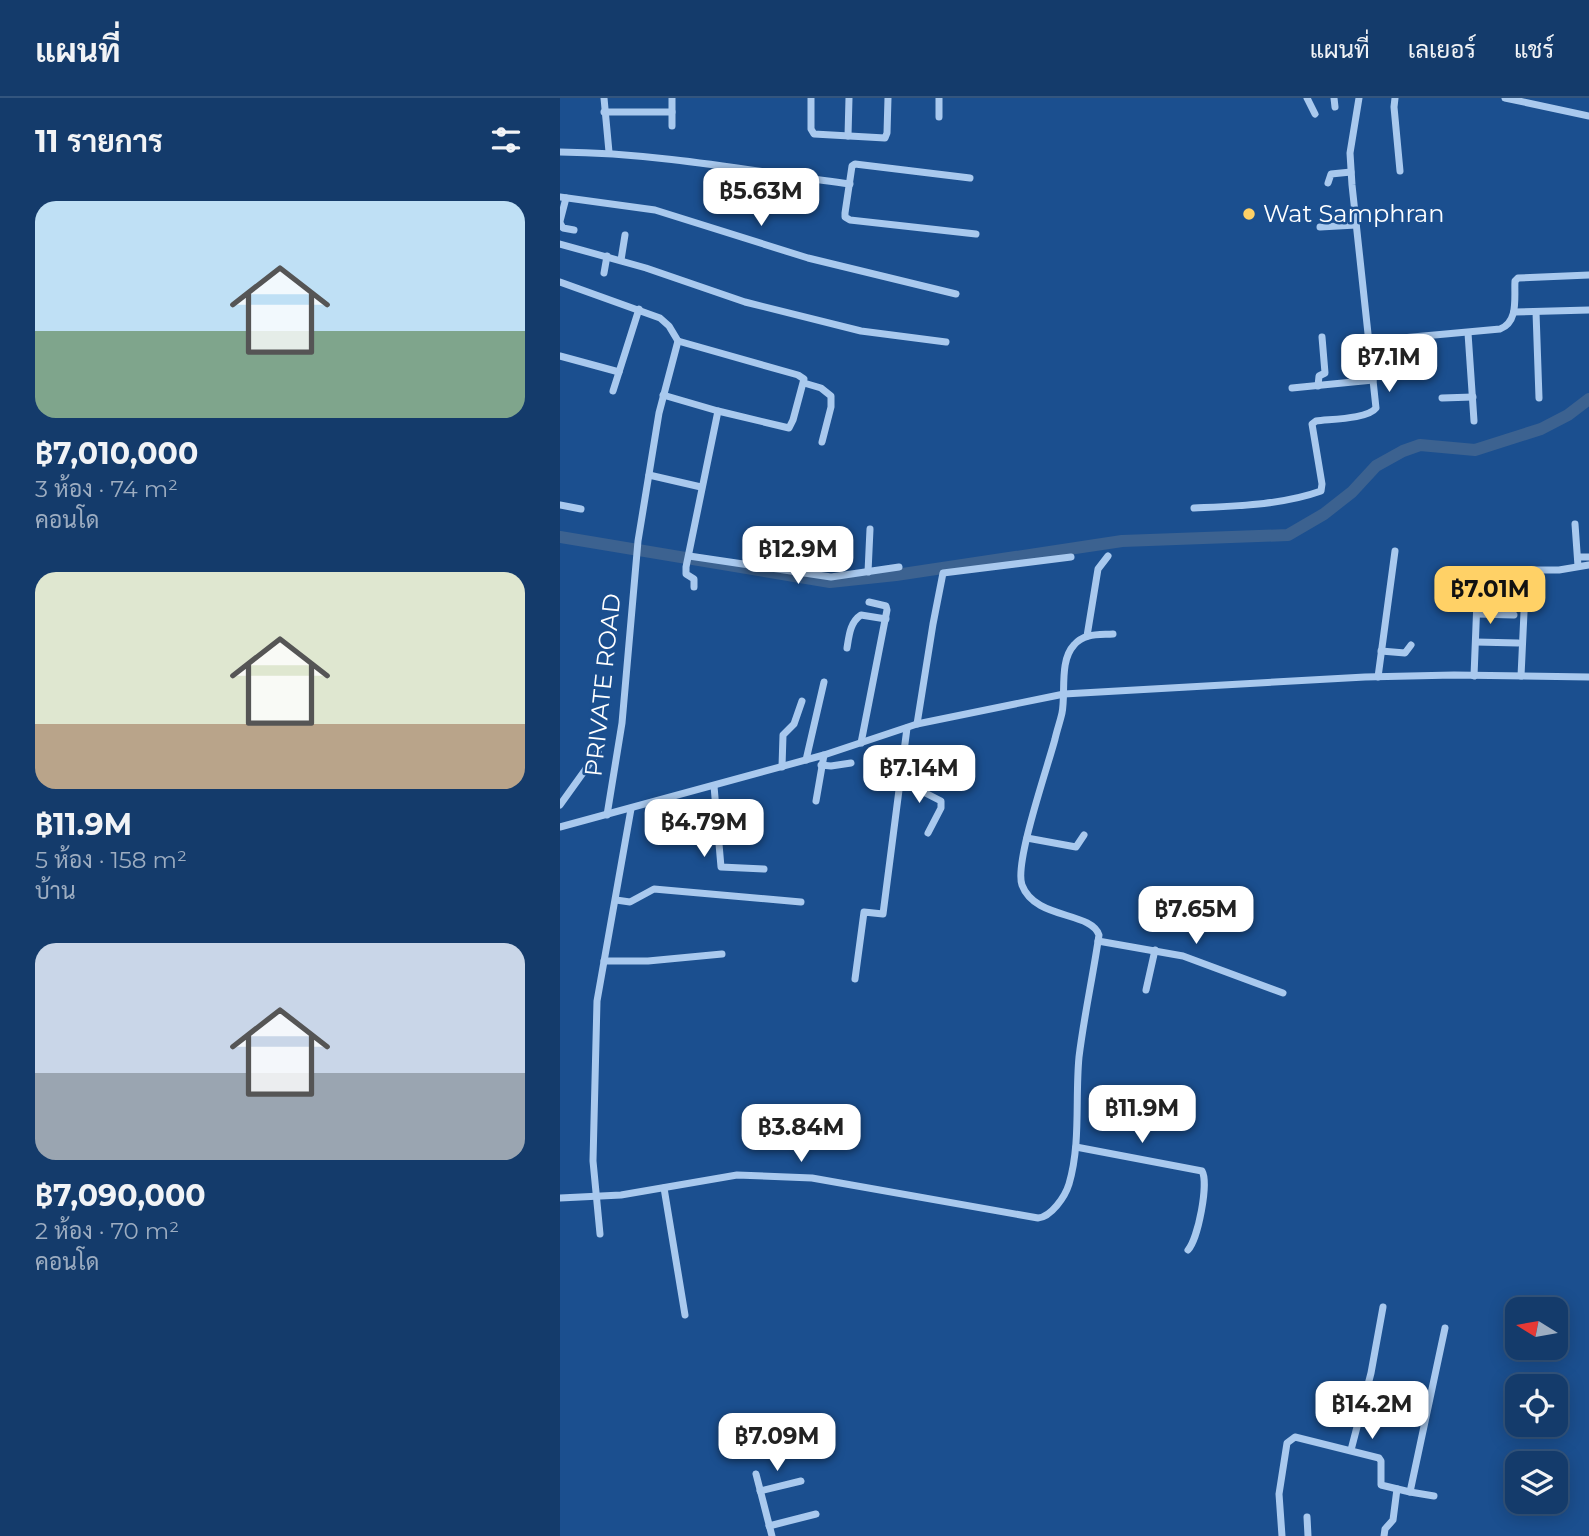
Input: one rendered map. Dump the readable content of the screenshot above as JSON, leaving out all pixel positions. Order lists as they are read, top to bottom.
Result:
{
  "streets": {
    "street": ["PRIVATE ROAD"]
  },
  "places": ["Wat Samphran"],
  "north": "left",
  "page": {
    "header": "แผนที่",
    "nav": ["แผนที่", "เลเยอร์", "แชร์"],
    "heading": "11 รายการ",
    "price": [
      "฿5.63M",
      "฿7.1M",
      "฿12.9M",
      "฿7.01M",
      "฿7.14M",
      "฿4.79M",
      "฿7.65M",
      "฿11.9M",
      "฿3.84M",
      "฿14.2M",
      "฿7.09M"
    ],
    "list": [
      {
        "name": "฿7,010,000",
        "note": "3 ห้อง · 74 m² · คอนโด"
      },
      {
        "name": "฿11.9M",
        "note": "5 ห้อง · 158 m² · บ้าน"
      },
      {
        "name": "฿7,090,000",
        "note": "2 ห้อง · 70 m² · คอนโด"
      }
    ]
  }
}
